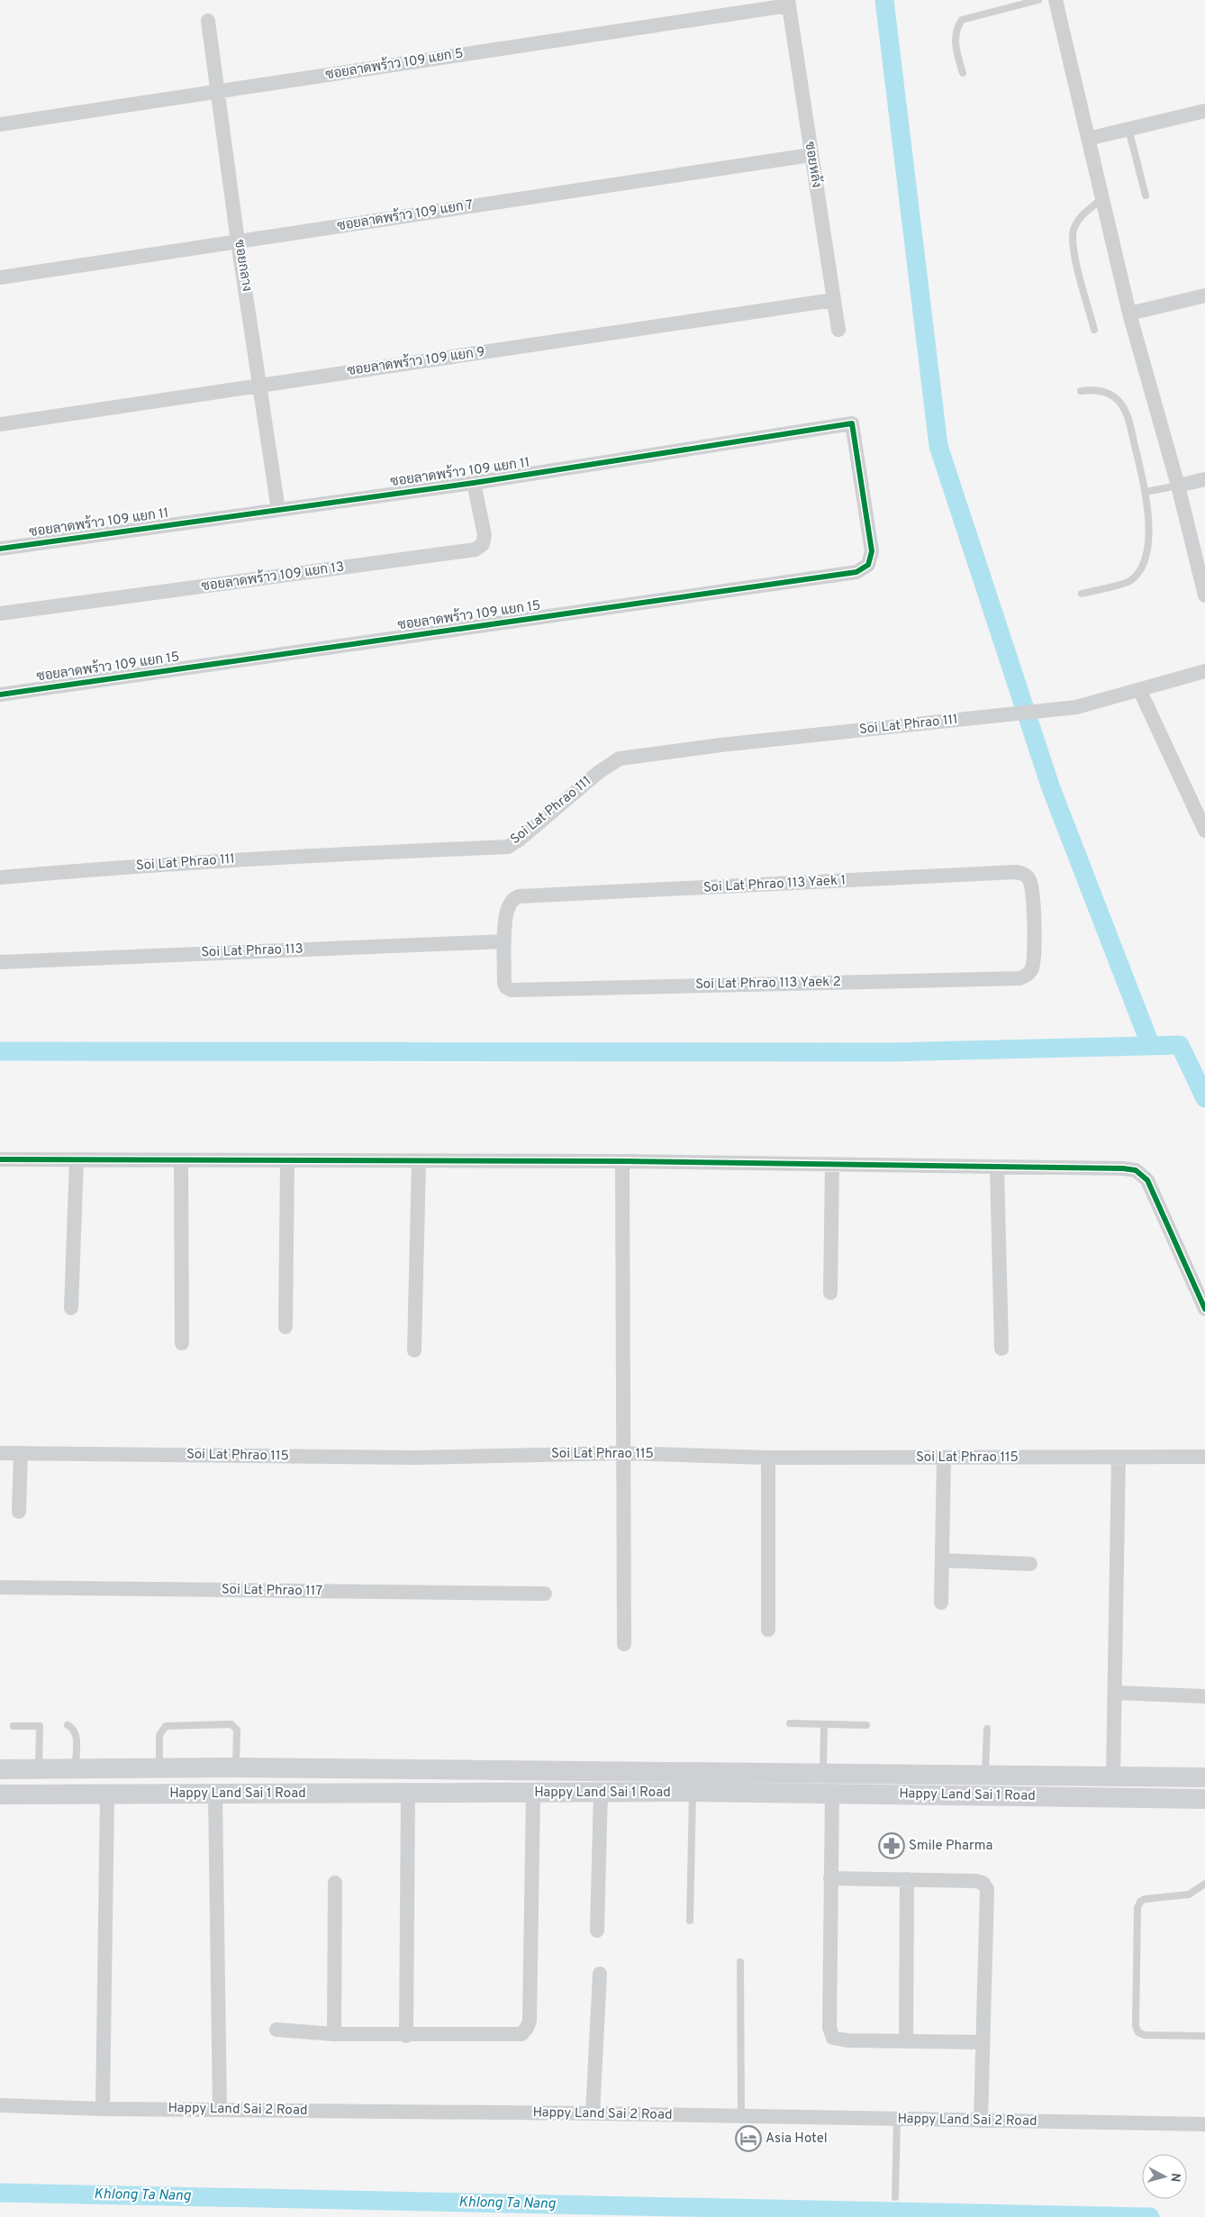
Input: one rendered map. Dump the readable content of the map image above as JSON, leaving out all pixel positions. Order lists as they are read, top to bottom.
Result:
{
  "streets": {
    "street": [
      "ซอยลาดพร้าว 109 แยก 5",
      "ซอยหลัง",
      "ซอยลาดพร้าว 109 แยก 7",
      "ซอยกลาง",
      "ซอยลาดพร้าว 109 แยก 9",
      "ซอยลาดพร้าว 109 แยก 11",
      "ซอยลาดพร้าว 109 แยก 13",
      "ซอยลาดพร้าว 109 แยก 15",
      "Soi Lat Phrao 111",
      "Soi Lat Phrao 113 Yaek 1",
      "Soi Lat Phrao 113",
      "Soi Lat Phrao 113 Yaek 2",
      "Soi Lat Phrao 115",
      "Soi Lat Phrao 117",
      "Happy Land Sai 1 Road",
      "Happy Land Sai 2 Road"
    ]
  },
  "crossings": [
    ["ซอยลาดพร้าว 109 แยก 5", "ซอยหลัง"],
    ["ซอยลาดพร้าว 109 แยก 5", "ซอยกลาง"],
    ["ซอยหลัง", "ซอยลาดพร้าว 109 แยก 7"],
    ["ซอยหลัง", "ซอยลาดพร้าว 109 แยก 9"],
    ["ซอยลาดพร้าว 109 แยก 7", "ซอยกลาง"],
    ["ซอยกลาง", "ซอยลาดพร้าว 109 แยก 9"],
    ["ซอยกลาง", "ซอยลาดพร้าว 109 แยก 11"],
    ["ซอยลาดพร้าว 109 แยก 11", "ซอยลาดพร้าว 109 แยก 13"],
    ["ซอยลาดพร้าว 109 แยก 11", "ซอยลาดพร้าว 109 แยก 15"],
    ["Soi Lat Phrao 113 Yaek 1", "Soi Lat Phrao 113"],
    ["Soi Lat Phrao 113 Yaek 1", "Soi Lat Phrao 113 Yaek 2"],
    ["Soi Lat Phrao 113", "Soi Lat Phrao 113 Yaek 2"]
  ],
  "water": ["Khlong Ta Nang"],
  "places": {
    "pharmacy": ["Smile Pharma"],
    "hotel": ["Asia Hotel"]
  },
  "north": "right"
}
